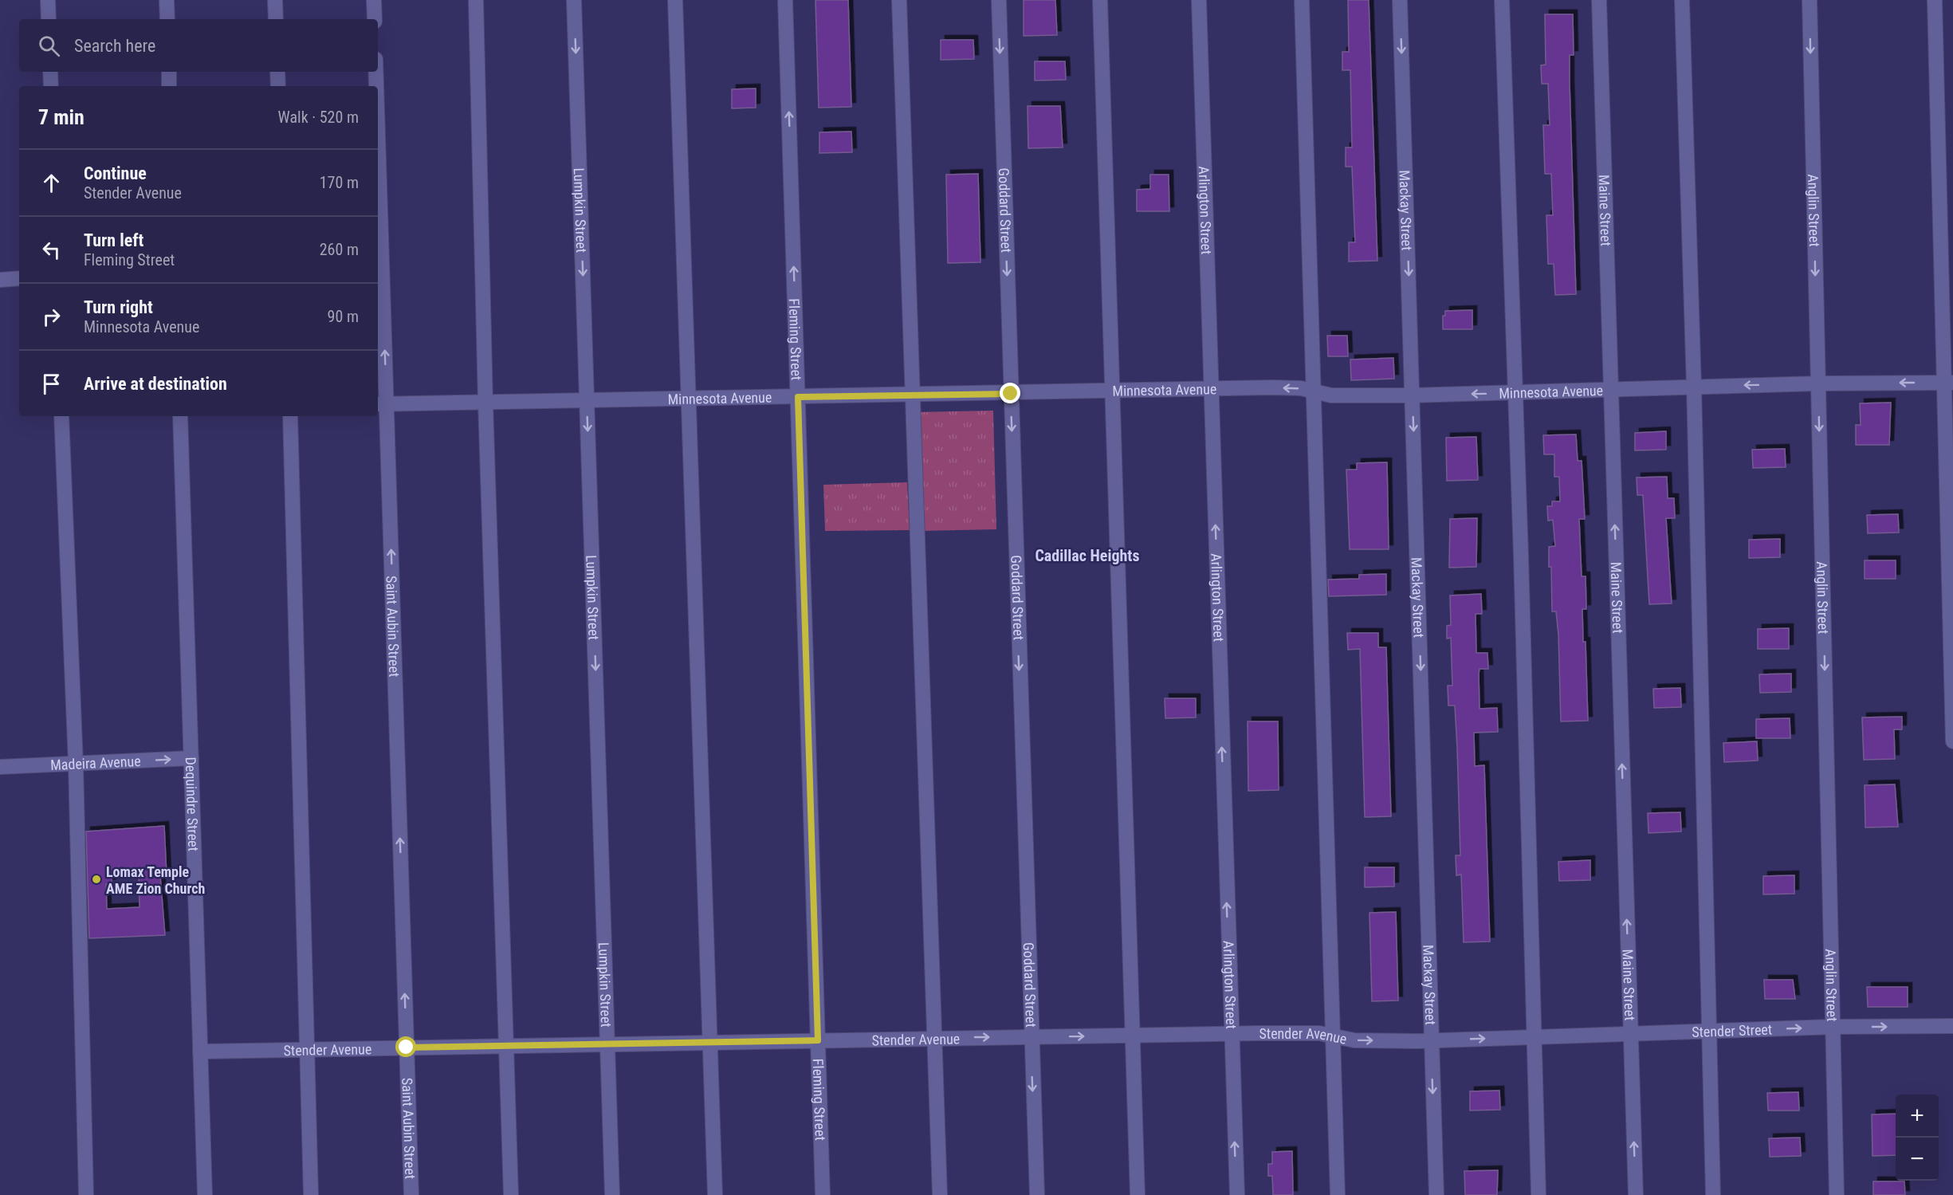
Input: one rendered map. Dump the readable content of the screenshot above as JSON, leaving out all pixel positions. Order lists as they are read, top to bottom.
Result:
{
  "streets": {
    "street": [
      "Lumpkin Street",
      "Goddard Street",
      "Arlington Street",
      "Mackay Street",
      "Maine Street",
      "Anglin Street",
      "Fleming Street",
      "Minnesota Avenue",
      "Saint Aubin Street",
      "Madeira Avenue",
      "Dequindre Street",
      "Stender Street",
      "Stender Avenue"
    ]
  },
  "crossings": [
    ["Lumpkin Street", "Minnesota Avenue"],
    ["Lumpkin Street", "Stender Avenue"],
    ["Goddard Street", "Minnesota Avenue"],
    ["Goddard Street", "Stender Avenue"],
    ["Arlington Street", "Minnesota Avenue"],
    ["Arlington Street", "Stender Avenue"],
    ["Mackay Street", "Minnesota Avenue"],
    ["Mackay Street", "Stender Avenue"],
    ["Maine Street", "Minnesota Avenue"],
    ["Maine Street", "Stender Street"],
    ["Maine Street", "Stender Avenue"],
    ["Anglin Street", "Minnesota Avenue"],
    ["Anglin Street", "Stender Street"],
    ["Fleming Street", "Minnesota Avenue"],
    ["Fleming Street", "Stender Avenue"],
    ["Minnesota Avenue", "Saint Aubin Street"],
    ["Saint Aubin Street", "Stender Avenue"],
    ["Madeira Avenue", "Dequindre Street"],
    ["Dequindre Street", "Stender Avenue"],
    ["Stender Street", "Stender Avenue"]
  ],
  "one_way": ["Madeira Avenue", "Stender Street"],
  "districts": ["Cadillac Heights"],
  "places": ["Lomax Temple AME Zion Church"],
  "page": {
    "search": "Search here",
    "heading": ["7 min", "Walk · 520 m"],
    "list": [
      ["Continue", "Stender Avenue", "170 m"],
      ["Turn left", "Fleming Street", "260 m"],
      ["Turn right", "Minnesota Avenue", "90 m"],
      "Arrive at destination"
    ],
    "map_buttons": ["+", "−"]
  }
}
